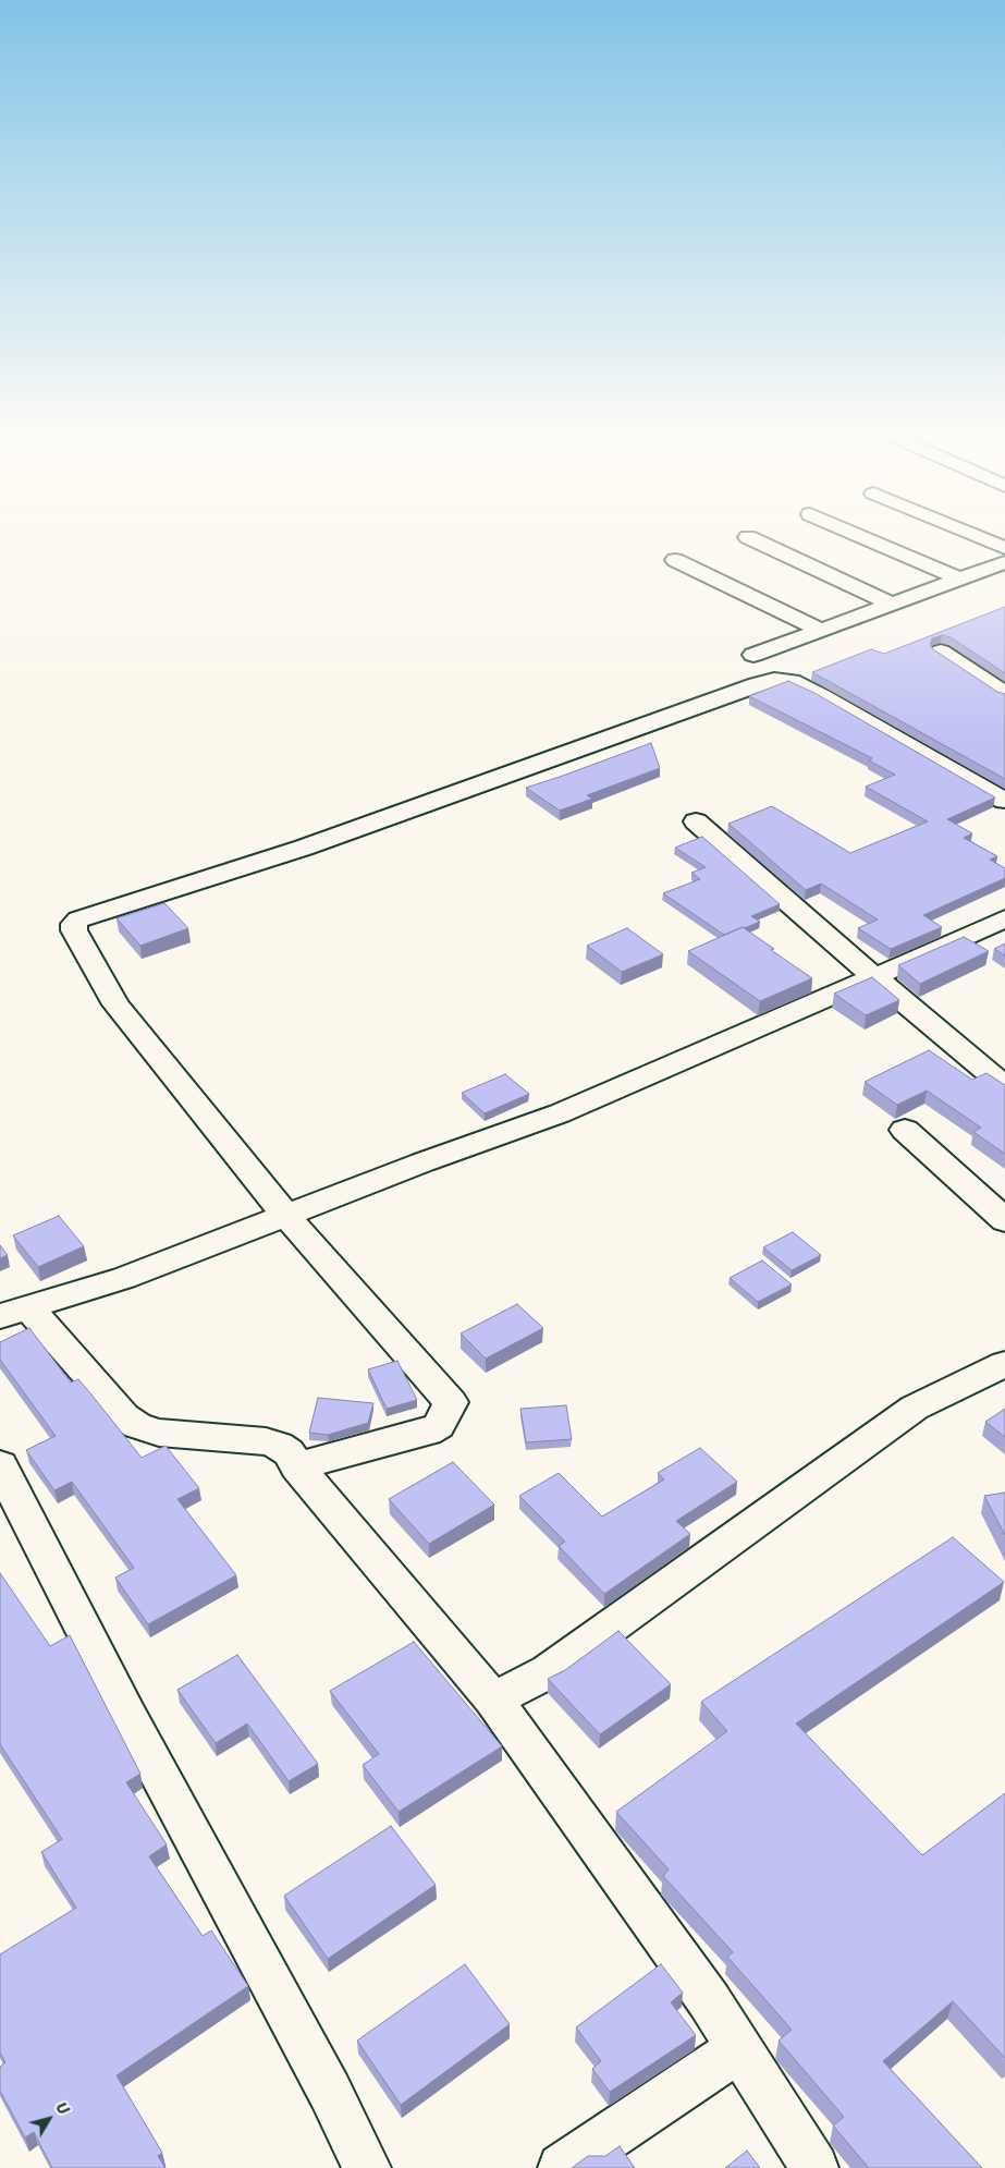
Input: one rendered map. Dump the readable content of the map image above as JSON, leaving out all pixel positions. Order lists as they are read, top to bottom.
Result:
{
  "north": "top right"
}
